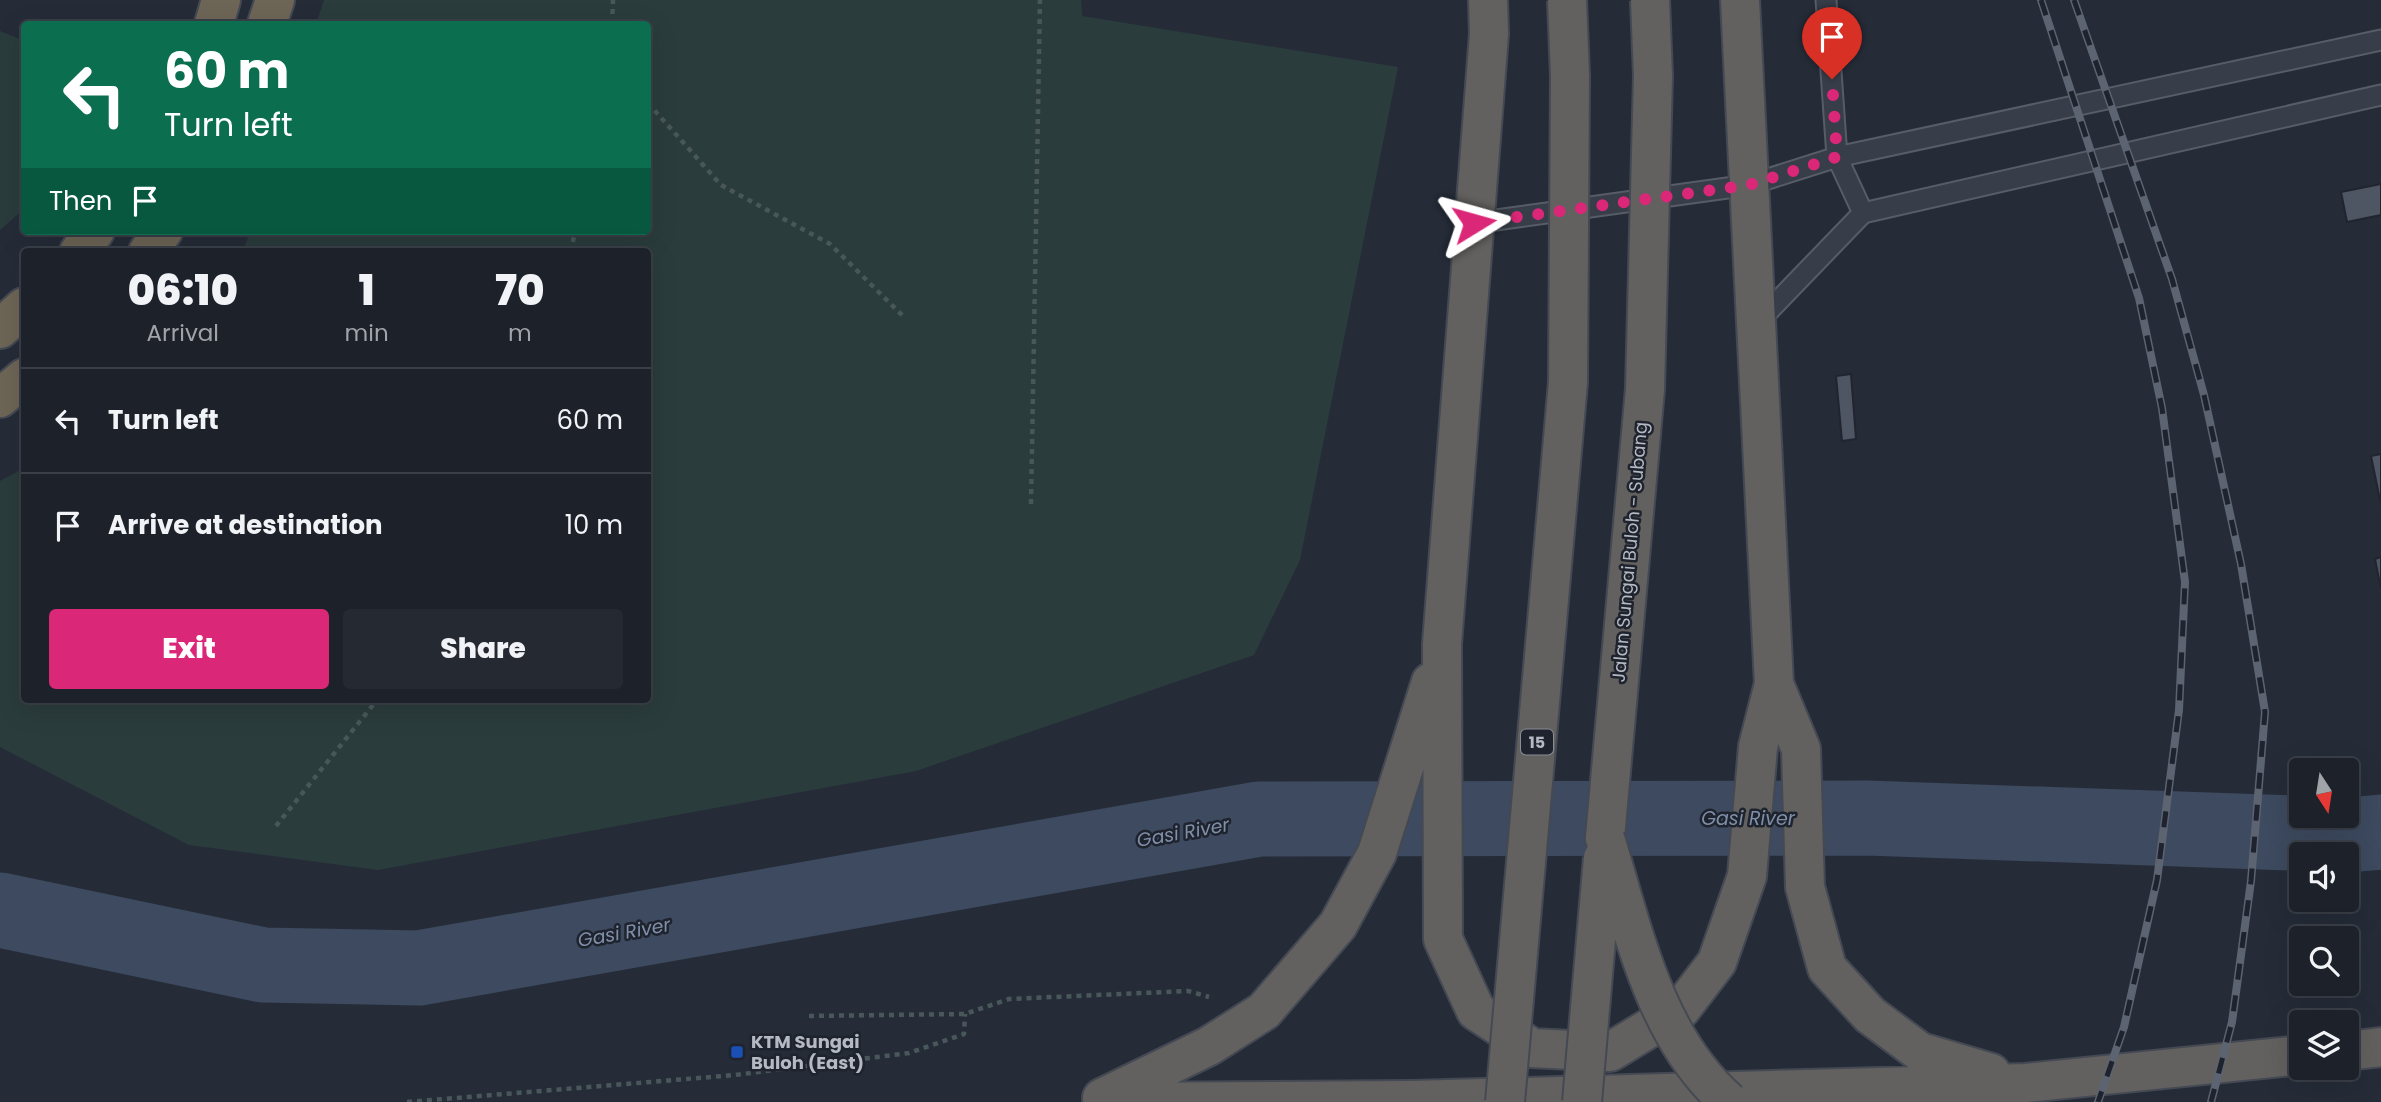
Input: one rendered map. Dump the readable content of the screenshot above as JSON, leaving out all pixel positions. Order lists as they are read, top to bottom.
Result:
{
  "streets": {
    "highway": ["Jalan Sungai Buloh - Subang", "15"]
  },
  "water": ["Gasi River"],
  "places": {
    "transit": ["KTM Sungai Buloh (East)"]
  },
  "north": "bottom",
  "page": {
    "turn": ["60 m", "Turn left"],
    "then": "Then",
    "eta": [
      "06:10",
      "Arrival",
      "1",
      "min",
      "70",
      "m"
    ],
    "list": [
      {
        "name": "Turn left",
        "value": "60 m"
      },
      {
        "name": "Arrive at destination",
        "value": "10 m"
      }
    ],
    "buttons": ["Exit", "Share"]
  }
}
